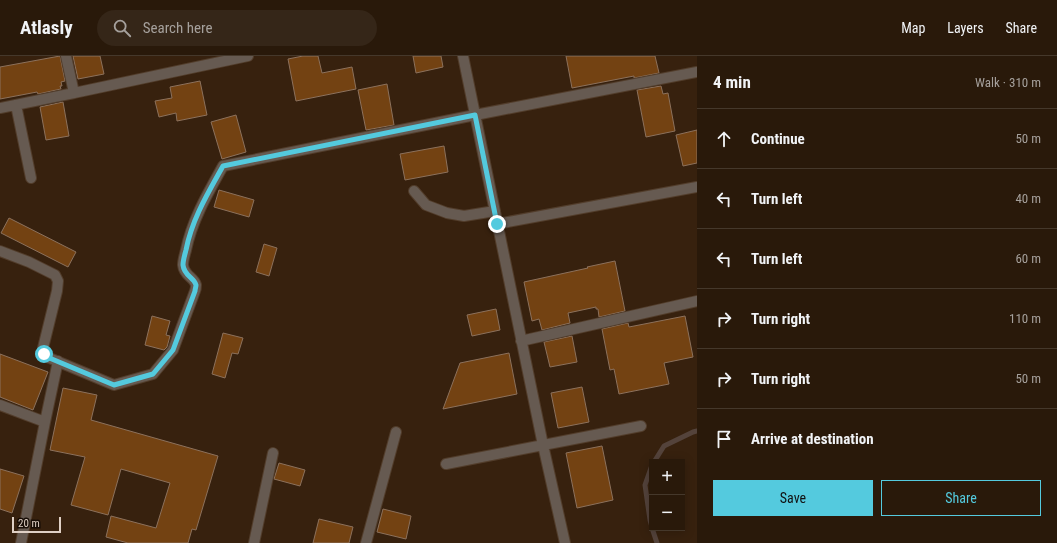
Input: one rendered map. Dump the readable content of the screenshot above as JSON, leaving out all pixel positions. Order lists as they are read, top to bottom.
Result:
{
  "scale_bar": "20 m",
  "page": {
    "header": "Atlasly",
    "search": "Search here",
    "nav": ["Map", "Layers", "Share"],
    "heading": ["4 min", "Walk · 310 m"],
    "list": [
      ["Continue", "50 m"],
      ["Turn left", "40 m"],
      ["Turn left", "60 m"],
      ["Turn right", "110 m"],
      ["Turn right", "50 m"],
      "Arrive at destination"
    ],
    "map_buttons": ["+", "−"],
    "buttons": ["Save", "Share"],
    "scale": "20 m"
  }
}
